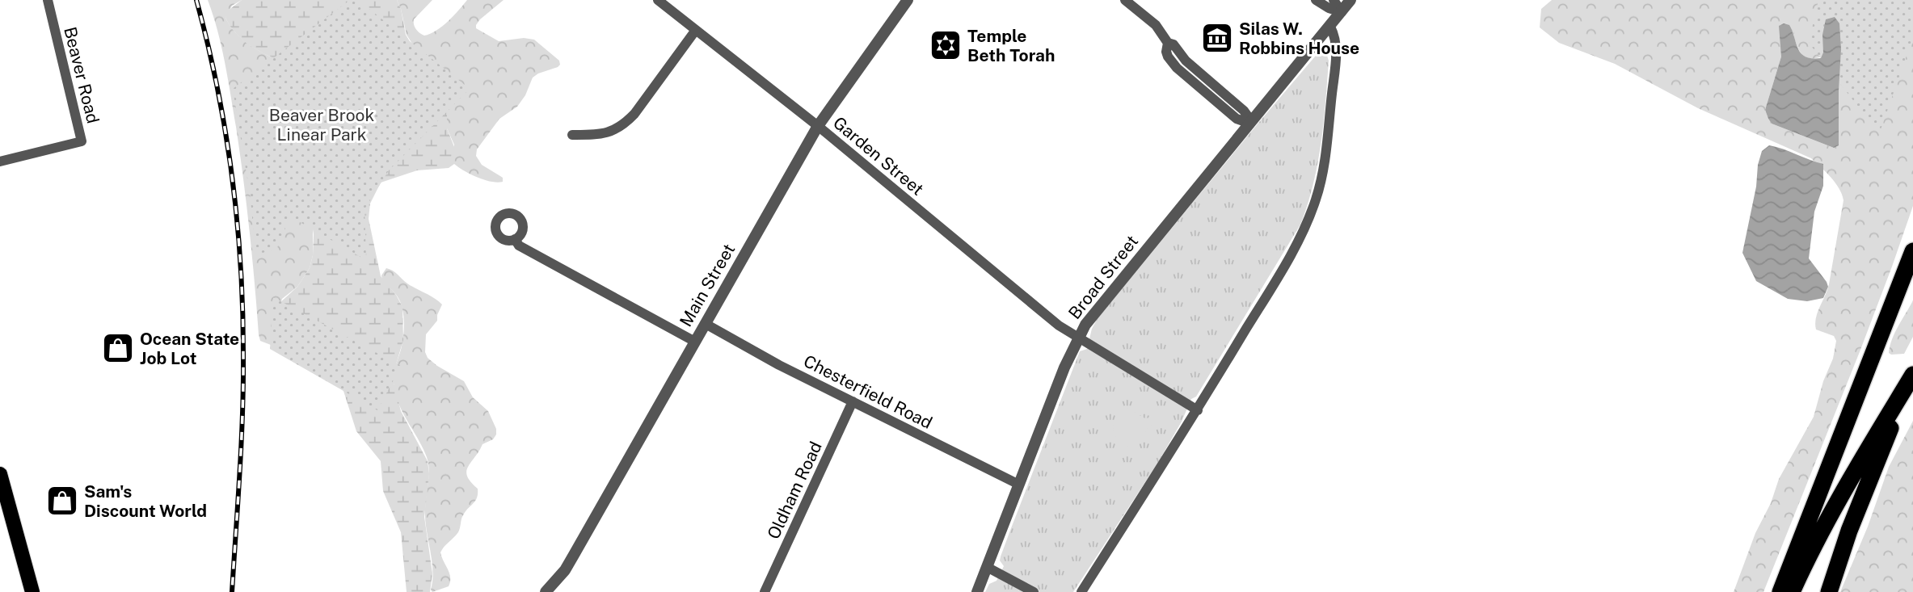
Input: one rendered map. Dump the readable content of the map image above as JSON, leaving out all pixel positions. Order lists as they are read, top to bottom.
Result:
{
  "streets": {
    "street": [
      "Beaver Road",
      "Garden Street",
      "Broad Street",
      "Main Street",
      "Chesterfield Road",
      "Oldham Road"
    ]
  },
  "crossings": [
    ["Garden Street", "Broad Street"],
    ["Garden Street", "Main Street"],
    ["Broad Street", "Chesterfield Road"],
    ["Main Street", "Chesterfield Road"],
    ["Chesterfield Road", "Oldham Road"]
  ],
  "parks": ["Beaver Brook Linear Park"],
  "places": {
    "museum": ["Silas W. Robbins House"],
    "synagogue": ["Temple Beth Torah"],
    "shop": ["Ocean State Job Lot", "Sam's Discount World"]
  }
}
